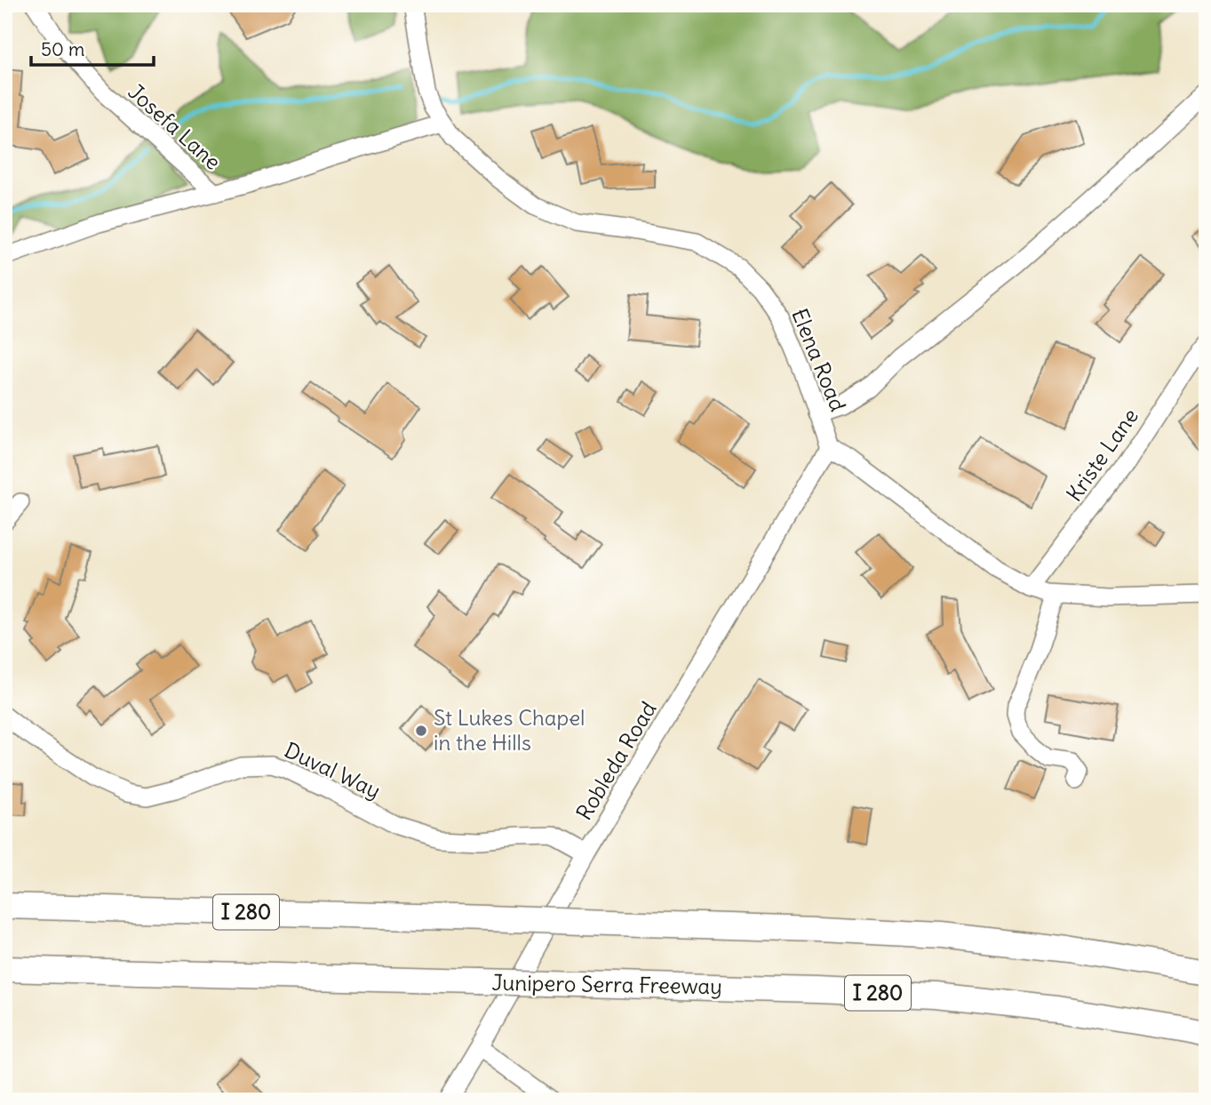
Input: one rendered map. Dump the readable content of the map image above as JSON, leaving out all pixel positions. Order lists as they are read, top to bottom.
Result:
{
  "streets": {
    "highway": ["I 280", "Junipero Serra Freeway"],
    "street": [
      "Josefa Lane",
      "Elena Road",
      "Kriste Lane",
      "Robleda Road",
      "Duval Way"
    ]
  },
  "crossings": [
    ["Josefa Lane", "Elena Road"],
    ["Elena Road", "Kriste Lane"],
    ["Elena Road", "Robleda Road"],
    ["Robleda Road", "Duval Way"]
  ],
  "places": ["St Lukes Chapel in the Hills"],
  "scale_bar": "50 m"
}
